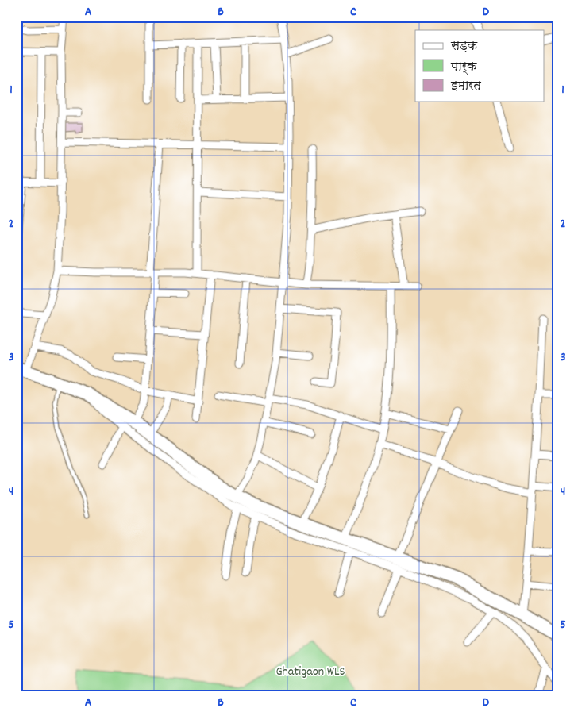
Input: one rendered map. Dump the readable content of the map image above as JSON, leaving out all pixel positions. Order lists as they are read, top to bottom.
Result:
{
  "parks": ["Ghatigaon WLS"],
  "legend": ["सड़क", "पार्क", "इमारत"],
  "grid": {
    "columns": [
      "A",
      "B",
      "C",
      "D"
    ],
    "rows": [
      "1",
      "2",
      "3",
      "4",
      "5"
    ]
  }
}
